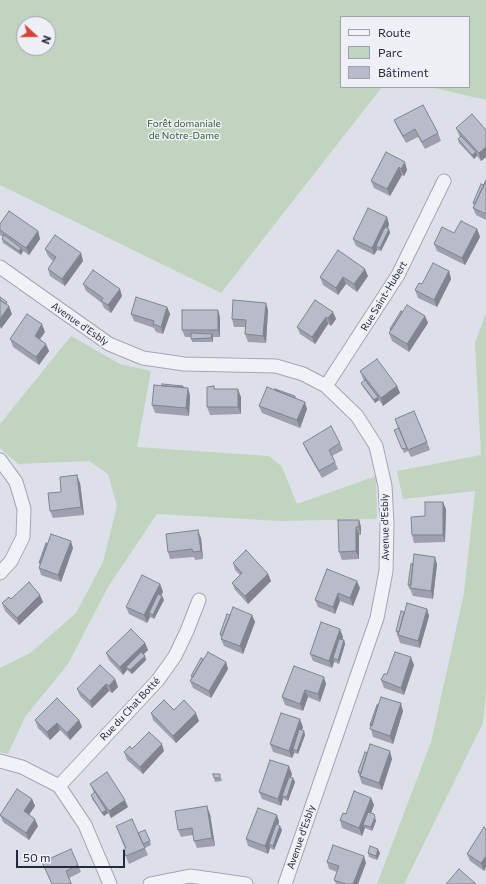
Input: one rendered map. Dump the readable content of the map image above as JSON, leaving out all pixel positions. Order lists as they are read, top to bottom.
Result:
{
  "streets": {
    "street": ["Rue Saint-Hubert", "Avenue d'Esbly", "Rue du Chat Botté"]
  },
  "crossings": [
    ["Rue Saint-Hubert", "Avenue d'Esbly"]
  ],
  "parks": ["Forêt domaniale de Notre-Dame"],
  "legend": ["Route", "Parc", "Bâtiment"],
  "scale_bar": "50 m",
  "north": "right"
}
